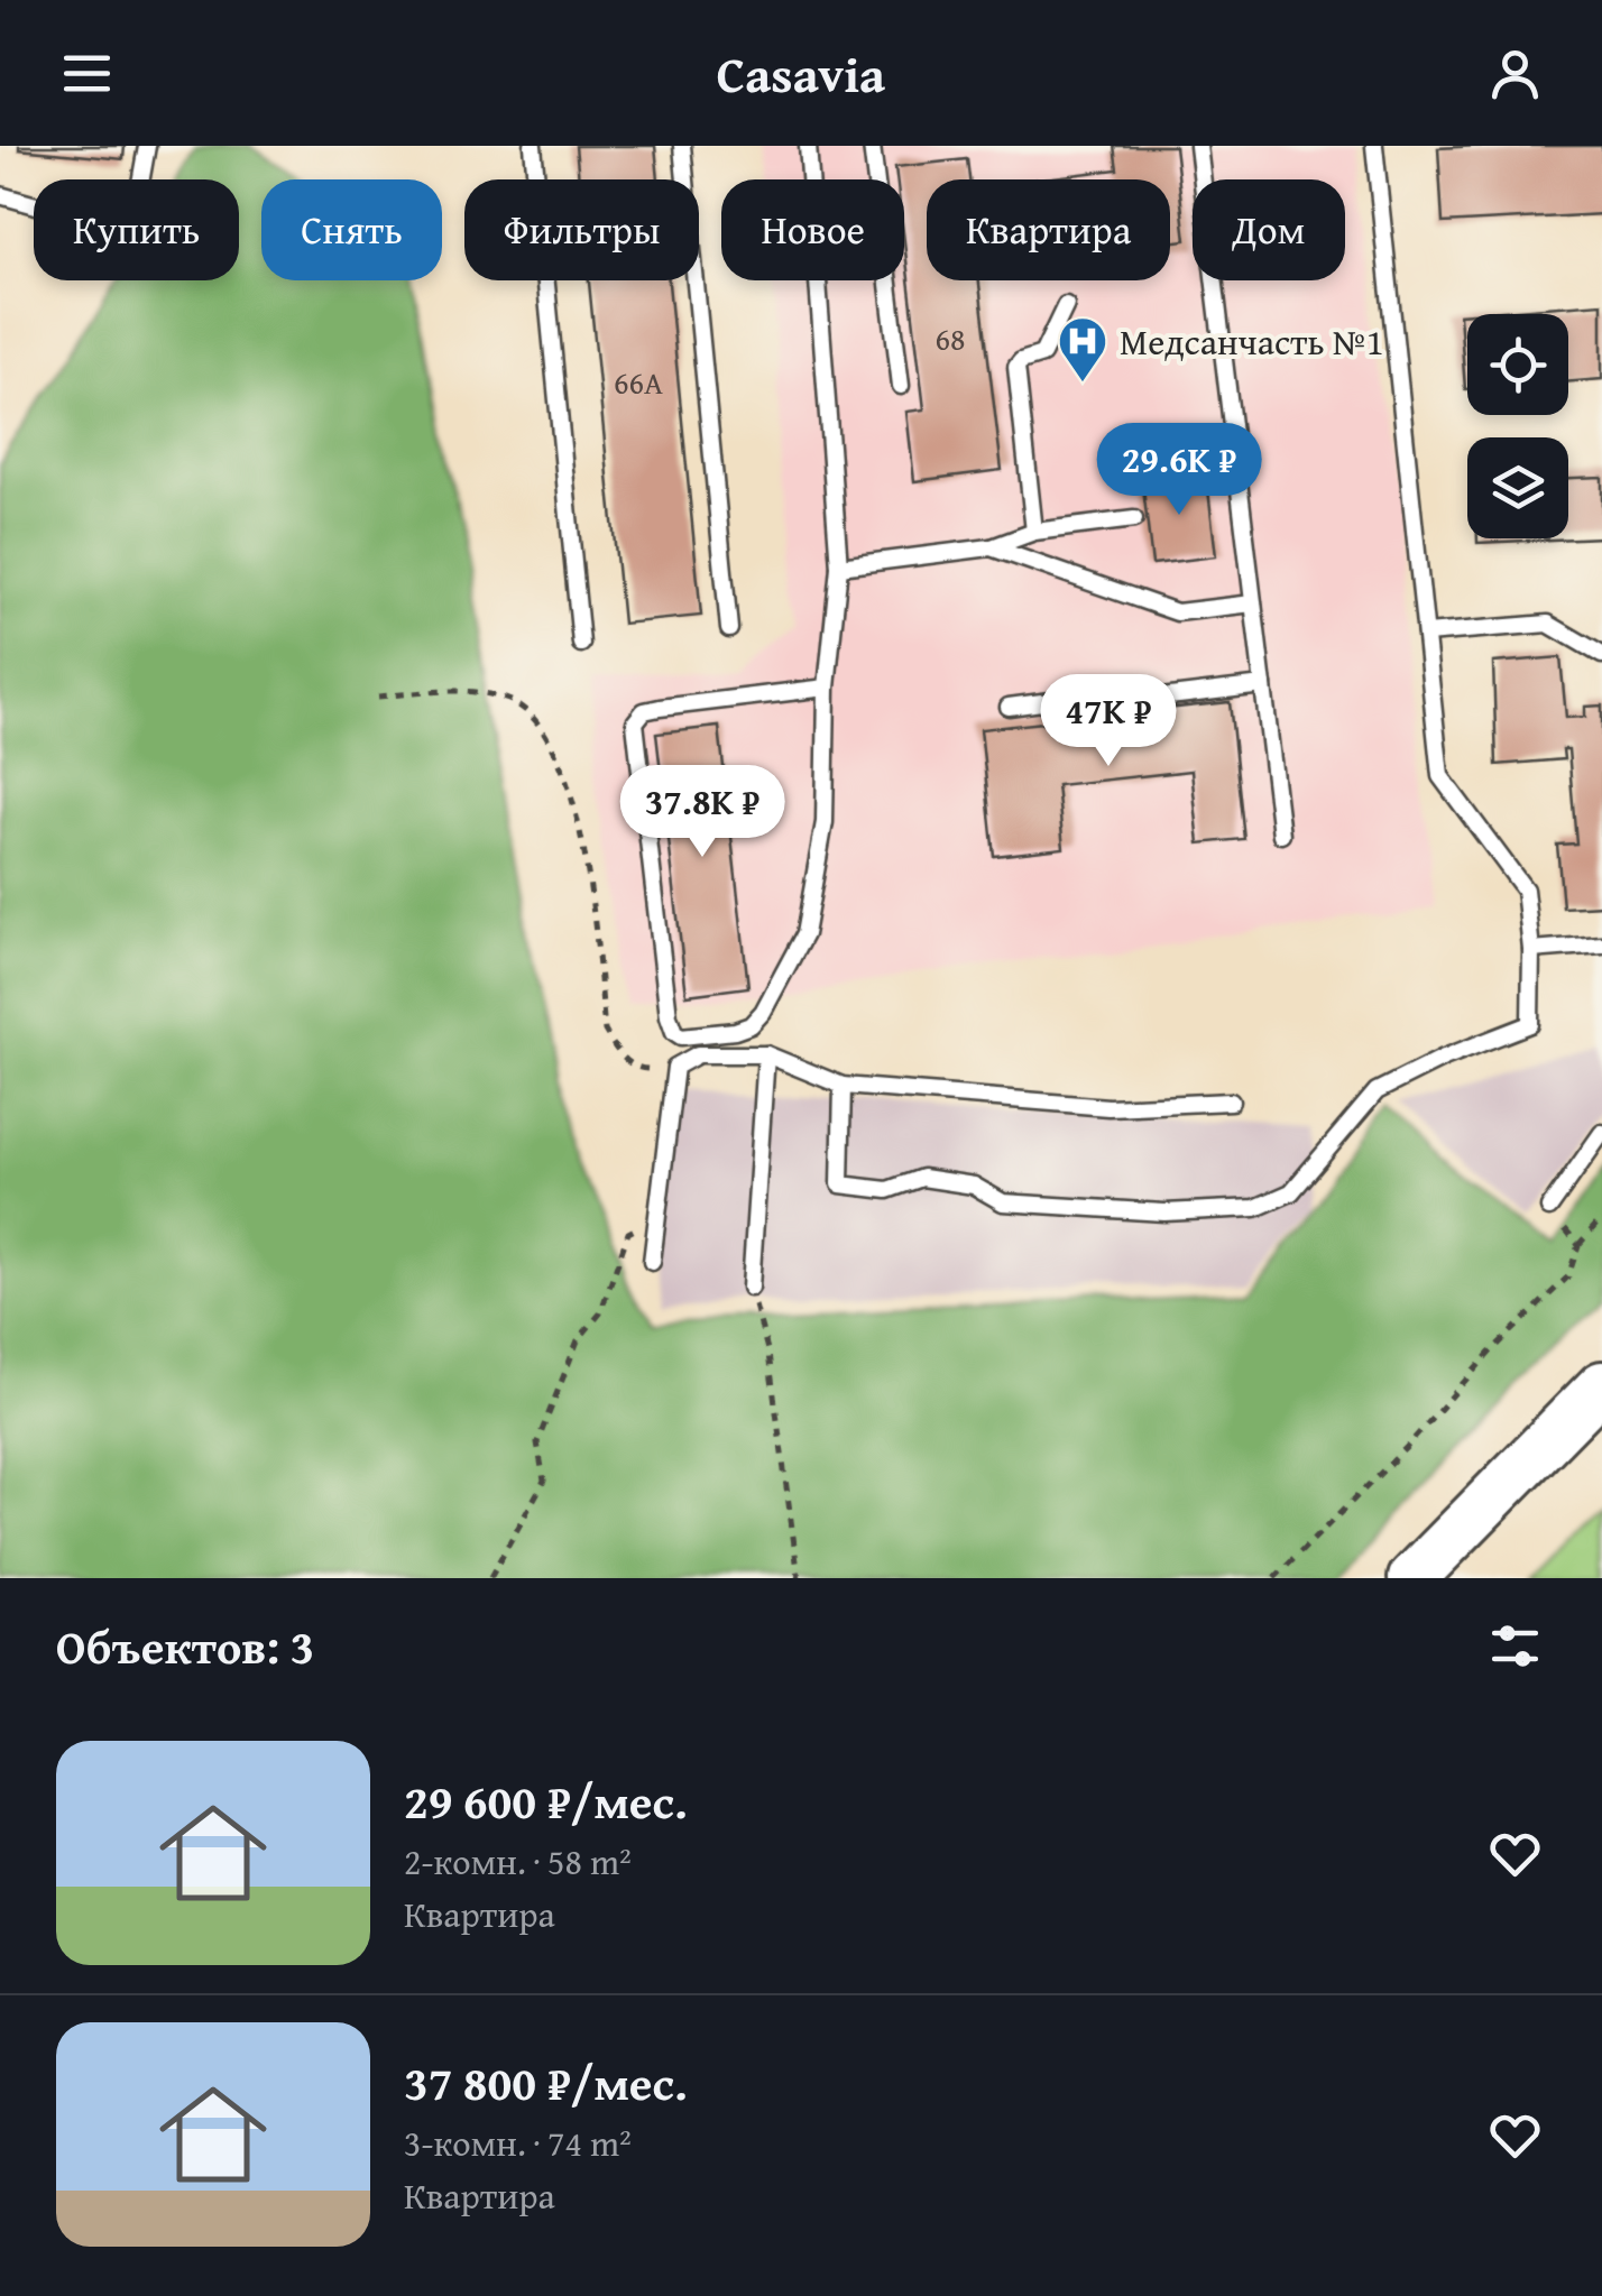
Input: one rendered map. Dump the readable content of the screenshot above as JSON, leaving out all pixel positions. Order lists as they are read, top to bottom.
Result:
{
  "places": {
    "hospital": ["Медсанчасть №1"]
  },
  "house_numbers": ["68", "66А"],
  "page": {
    "header": "Casavia",
    "chip": [
      "Купить",
      "Снять",
      "Фильтры",
      "Новое",
      "Квартира",
      "Дом"
    ],
    "price": ["29.6K ₽", "47K ₽", "37.8K ₽"],
    "heading": "Объектов: 3",
    "list": [
      {
        "name": "29 600 ₽/мес.",
        "note": "2-комн. · 58 m² · Квартира"
      },
      {
        "name": "37 800 ₽/мес.",
        "note": "3-комн. · 74 m² · Квартира"
      }
    ]
  }
}
